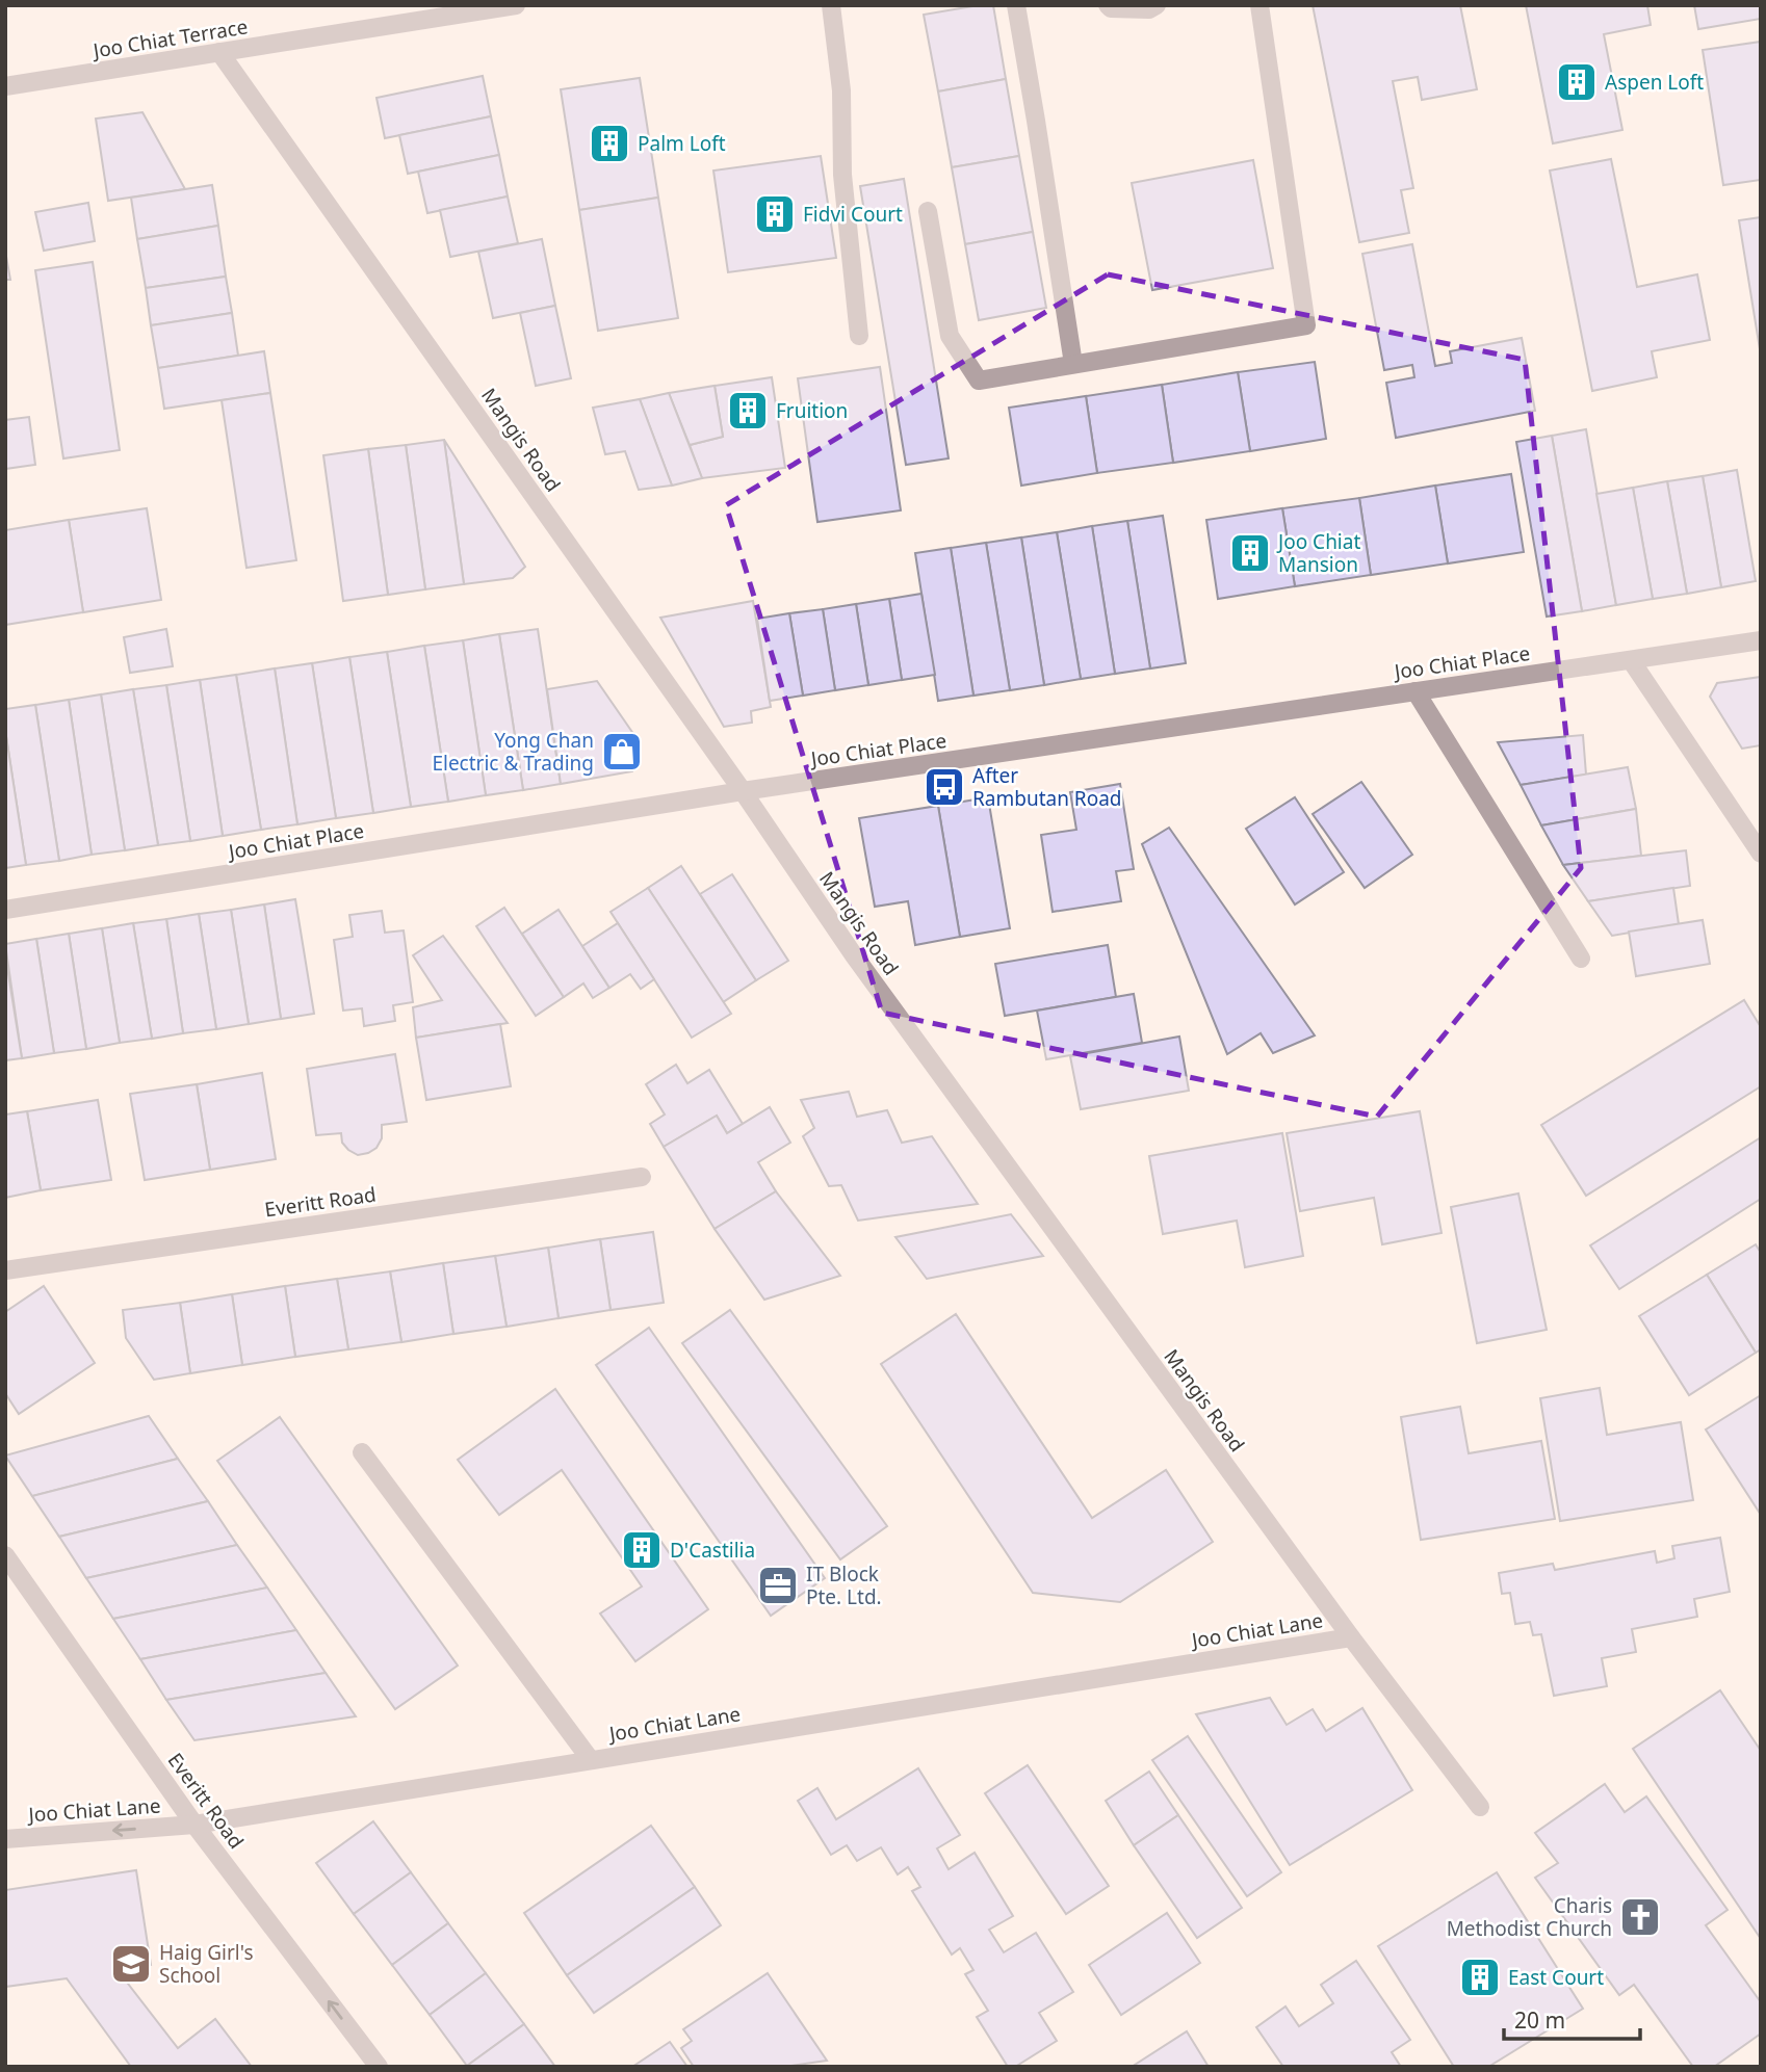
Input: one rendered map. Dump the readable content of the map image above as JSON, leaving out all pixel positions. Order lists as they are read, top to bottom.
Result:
{
  "streets": {
    "street": [
      "Joo Chiat Terrace",
      "Mangis Road",
      "Joo Chiat Place",
      "Everitt Road",
      "Joo Chiat Lane"
    ]
  },
  "crossings": [
    ["Joo Chiat Terrace", "Mangis Road"],
    ["Mangis Road", "Joo Chiat Place"],
    ["Mangis Road", "Joo Chiat Lane"],
    ["Everitt Road", "Joo Chiat Lane"]
  ],
  "places": {
    "building": [
      "Aspen Loft",
      "Palm Loft",
      "Fidvi Court",
      "Fruition",
      "Joo Chiat Mansion",
      "D'Castilia",
      "East Court"
    ],
    "shop": ["Yong Chan Electric & Trading"],
    "bus stop": ["After Rambutan Road"],
    "office": ["IT Block Pte. Ltd."],
    "church": ["Charis Methodist Church"],
    "school or university": ["Haig Girl's School"]
  },
  "scale_bar": "20 m"
}
